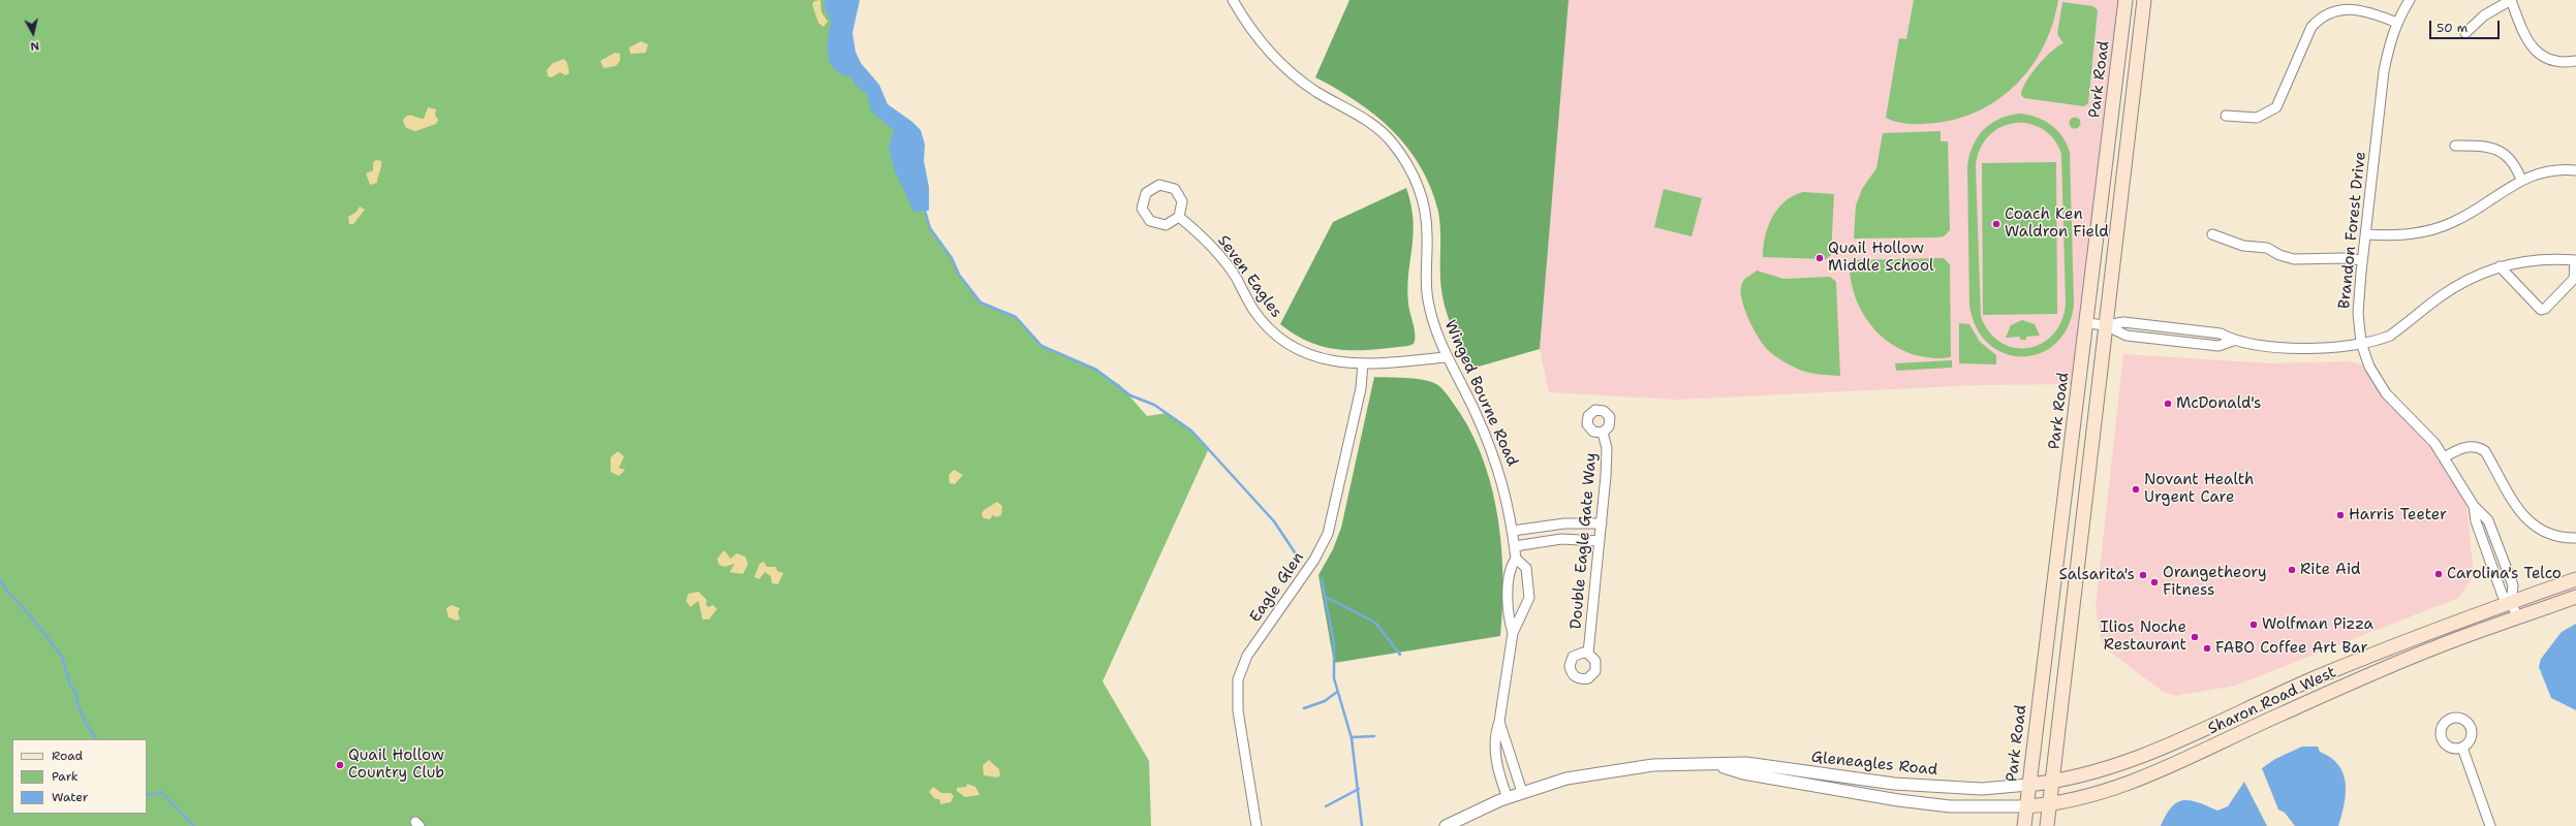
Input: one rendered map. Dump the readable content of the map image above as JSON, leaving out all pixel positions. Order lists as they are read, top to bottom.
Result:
{
  "streets": {
    "main road": ["Park Road", "Sharon Road West"],
    "street": [
      "Brandon Forest Drive",
      "Seven Eagles",
      "Winged Bourne Road",
      "Double Eagle Gate Way",
      "Eagle Glen",
      "Gleneagles Road"
    ]
  },
  "crossings": [
    ["Park Road", "Sharon Road West"],
    ["Park Road", "Gleneagles Road"],
    ["Brandon Forest Drive", "Sharon Road West"],
    ["Seven Eagles", "Winged Bourne Road"],
    ["Seven Eagles", "Eagle Glen"],
    ["Winged Bourne Road", "Gleneagles Road"],
    ["Sharon Road West", "Gleneagles Road"]
  ],
  "places": [
    "Coach Ken Waldron Field",
    "Quail Hollow Middle School",
    "McDonald's",
    "Novant Health Urgent Care",
    "Harris Teeter",
    "Rite Aid",
    "Carolina's Telco",
    "Salsarita's",
    "Orangetheory Fitness",
    "Wolfman Pizza",
    "Ilios Noche Restaurant",
    "FABO Coffee Art Bar",
    "Quail Hollow Country Club"
  ],
  "legend": ["Road", "Park", "Water"],
  "scale_bar": "50 m",
  "north": "bottom"
}
